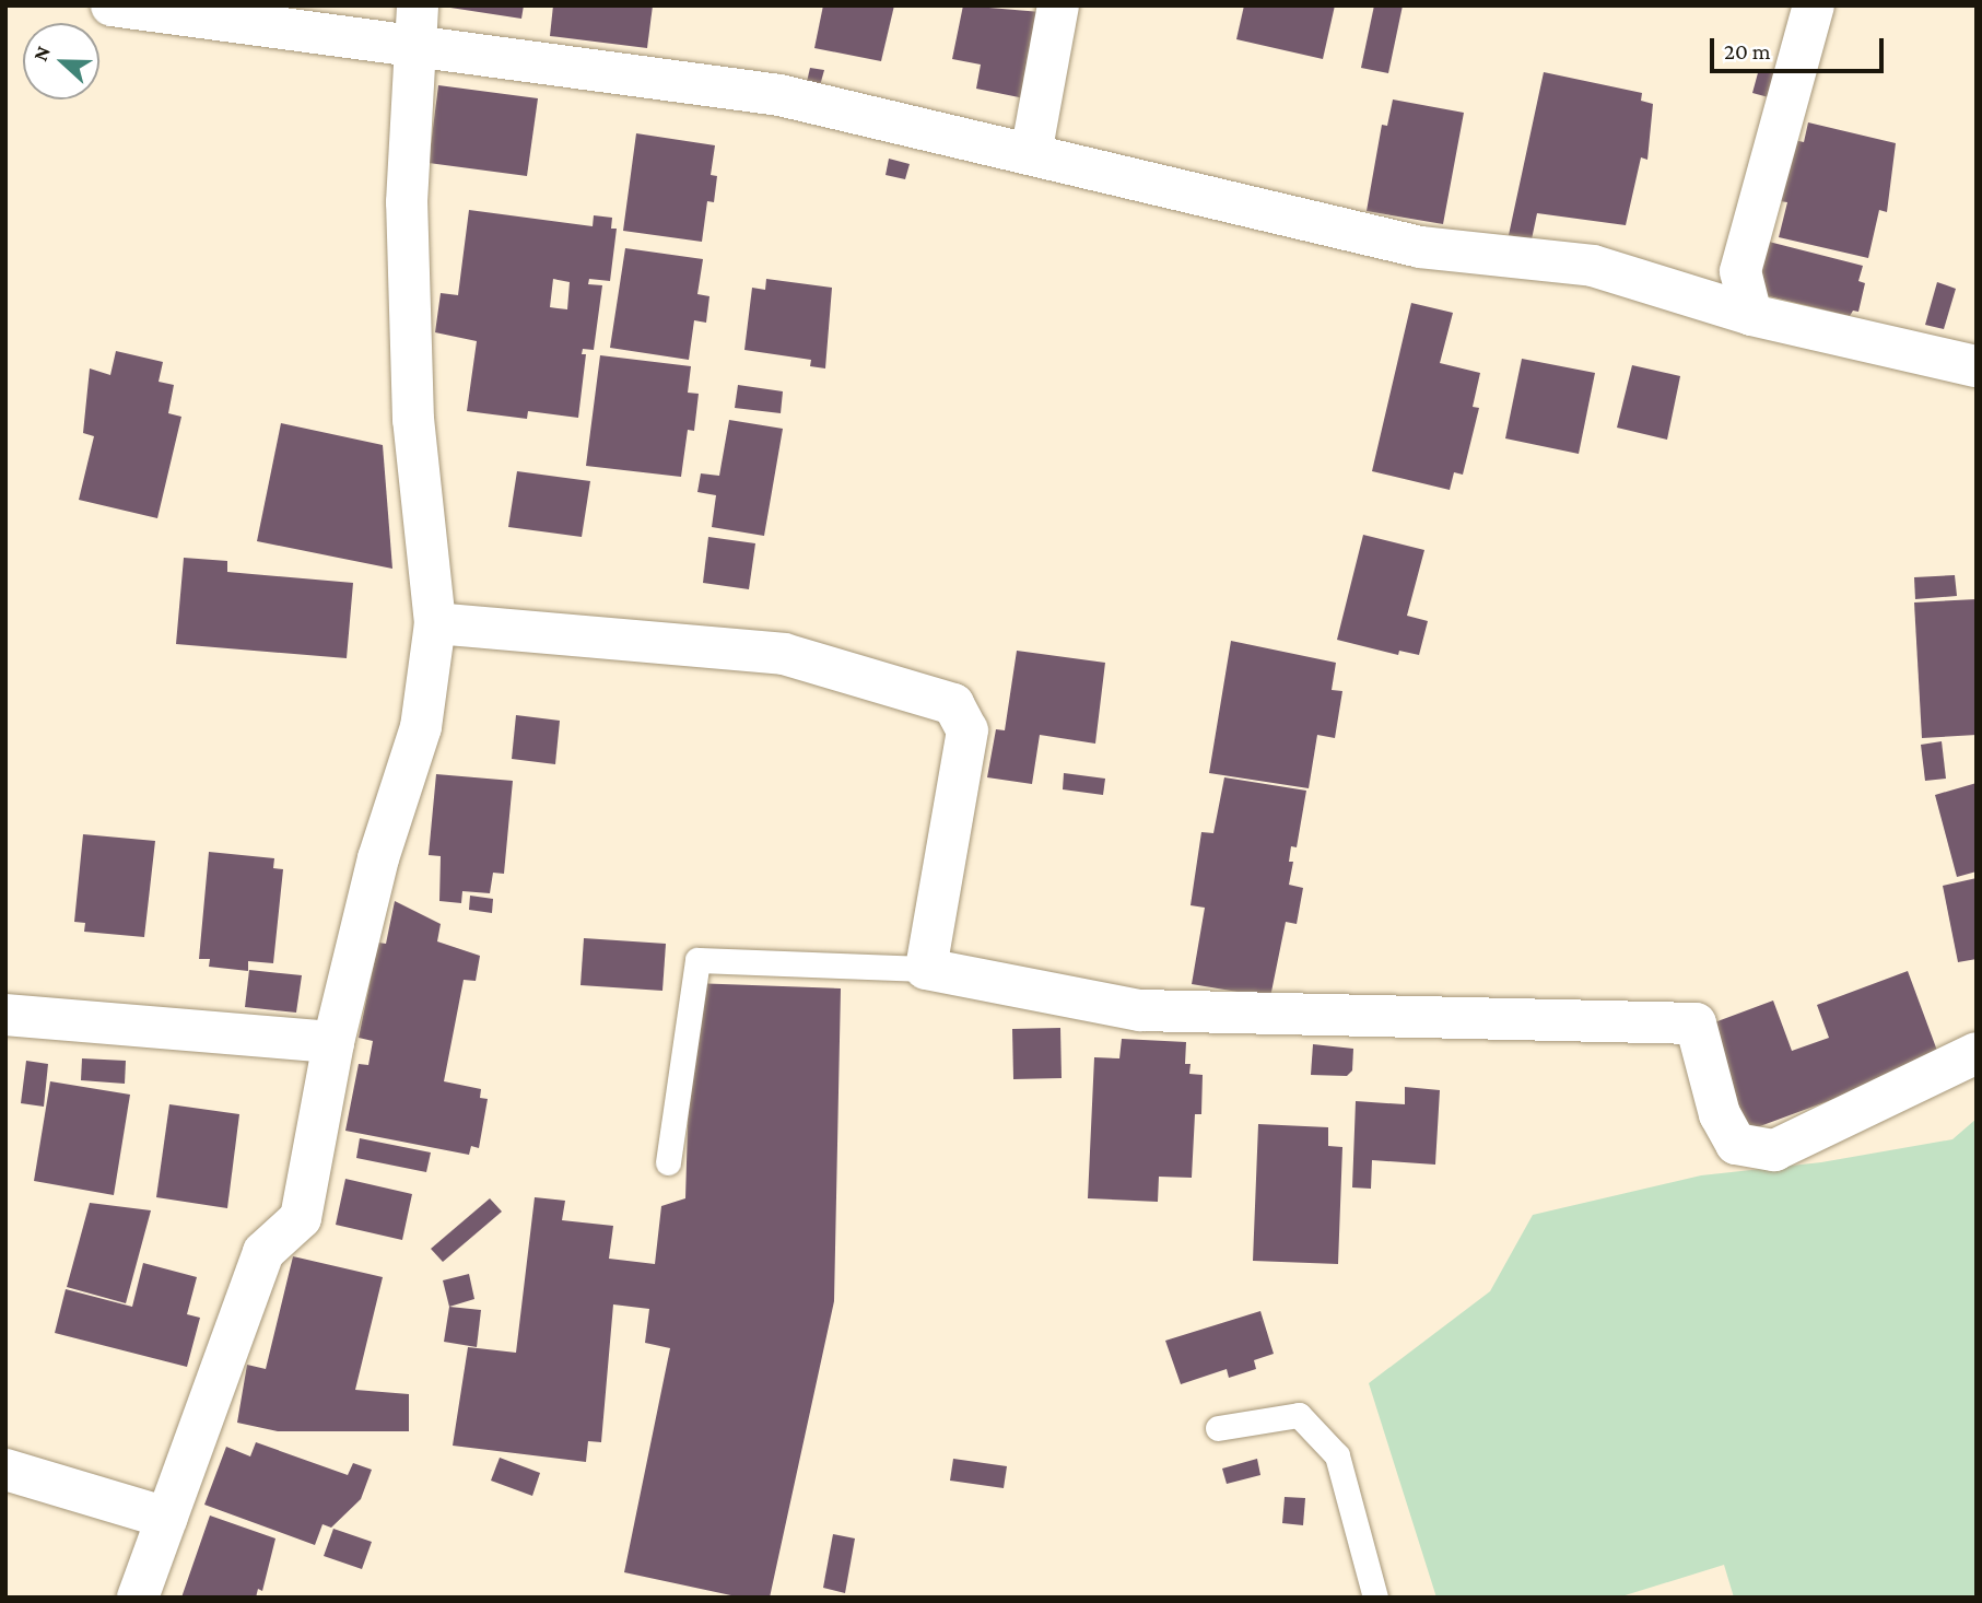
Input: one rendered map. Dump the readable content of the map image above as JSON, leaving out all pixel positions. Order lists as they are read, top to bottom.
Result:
{
  "scale_bar": "20 m",
  "north": "left"
}
